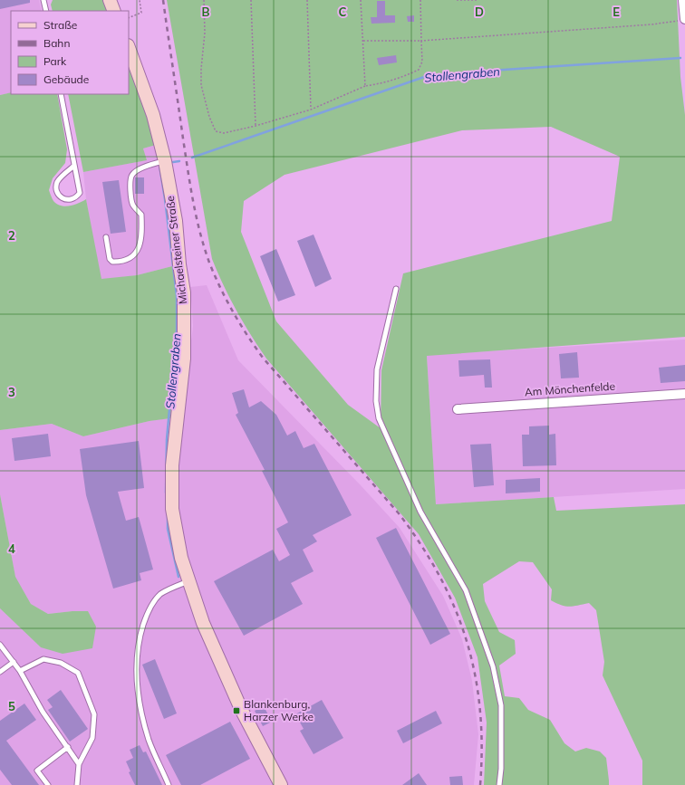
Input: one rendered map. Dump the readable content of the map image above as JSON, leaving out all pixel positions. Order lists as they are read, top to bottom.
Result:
{
  "streets": {
    "street": ["Michaelsteiner Straße", "Am Mönchenfelde"]
  },
  "water": ["Stollengraben"],
  "places": {
    "transit": ["Blankenburg, Harzer Werke"]
  },
  "legend": [
    "Straße",
    "Bahn",
    "Park",
    "Gebäude"
  ],
  "grid": {
    "columns": [
      "B",
      "C",
      "D",
      "E"
    ],
    "rows": [
      "2",
      "3",
      "4",
      "5"
    ]
  }
}
